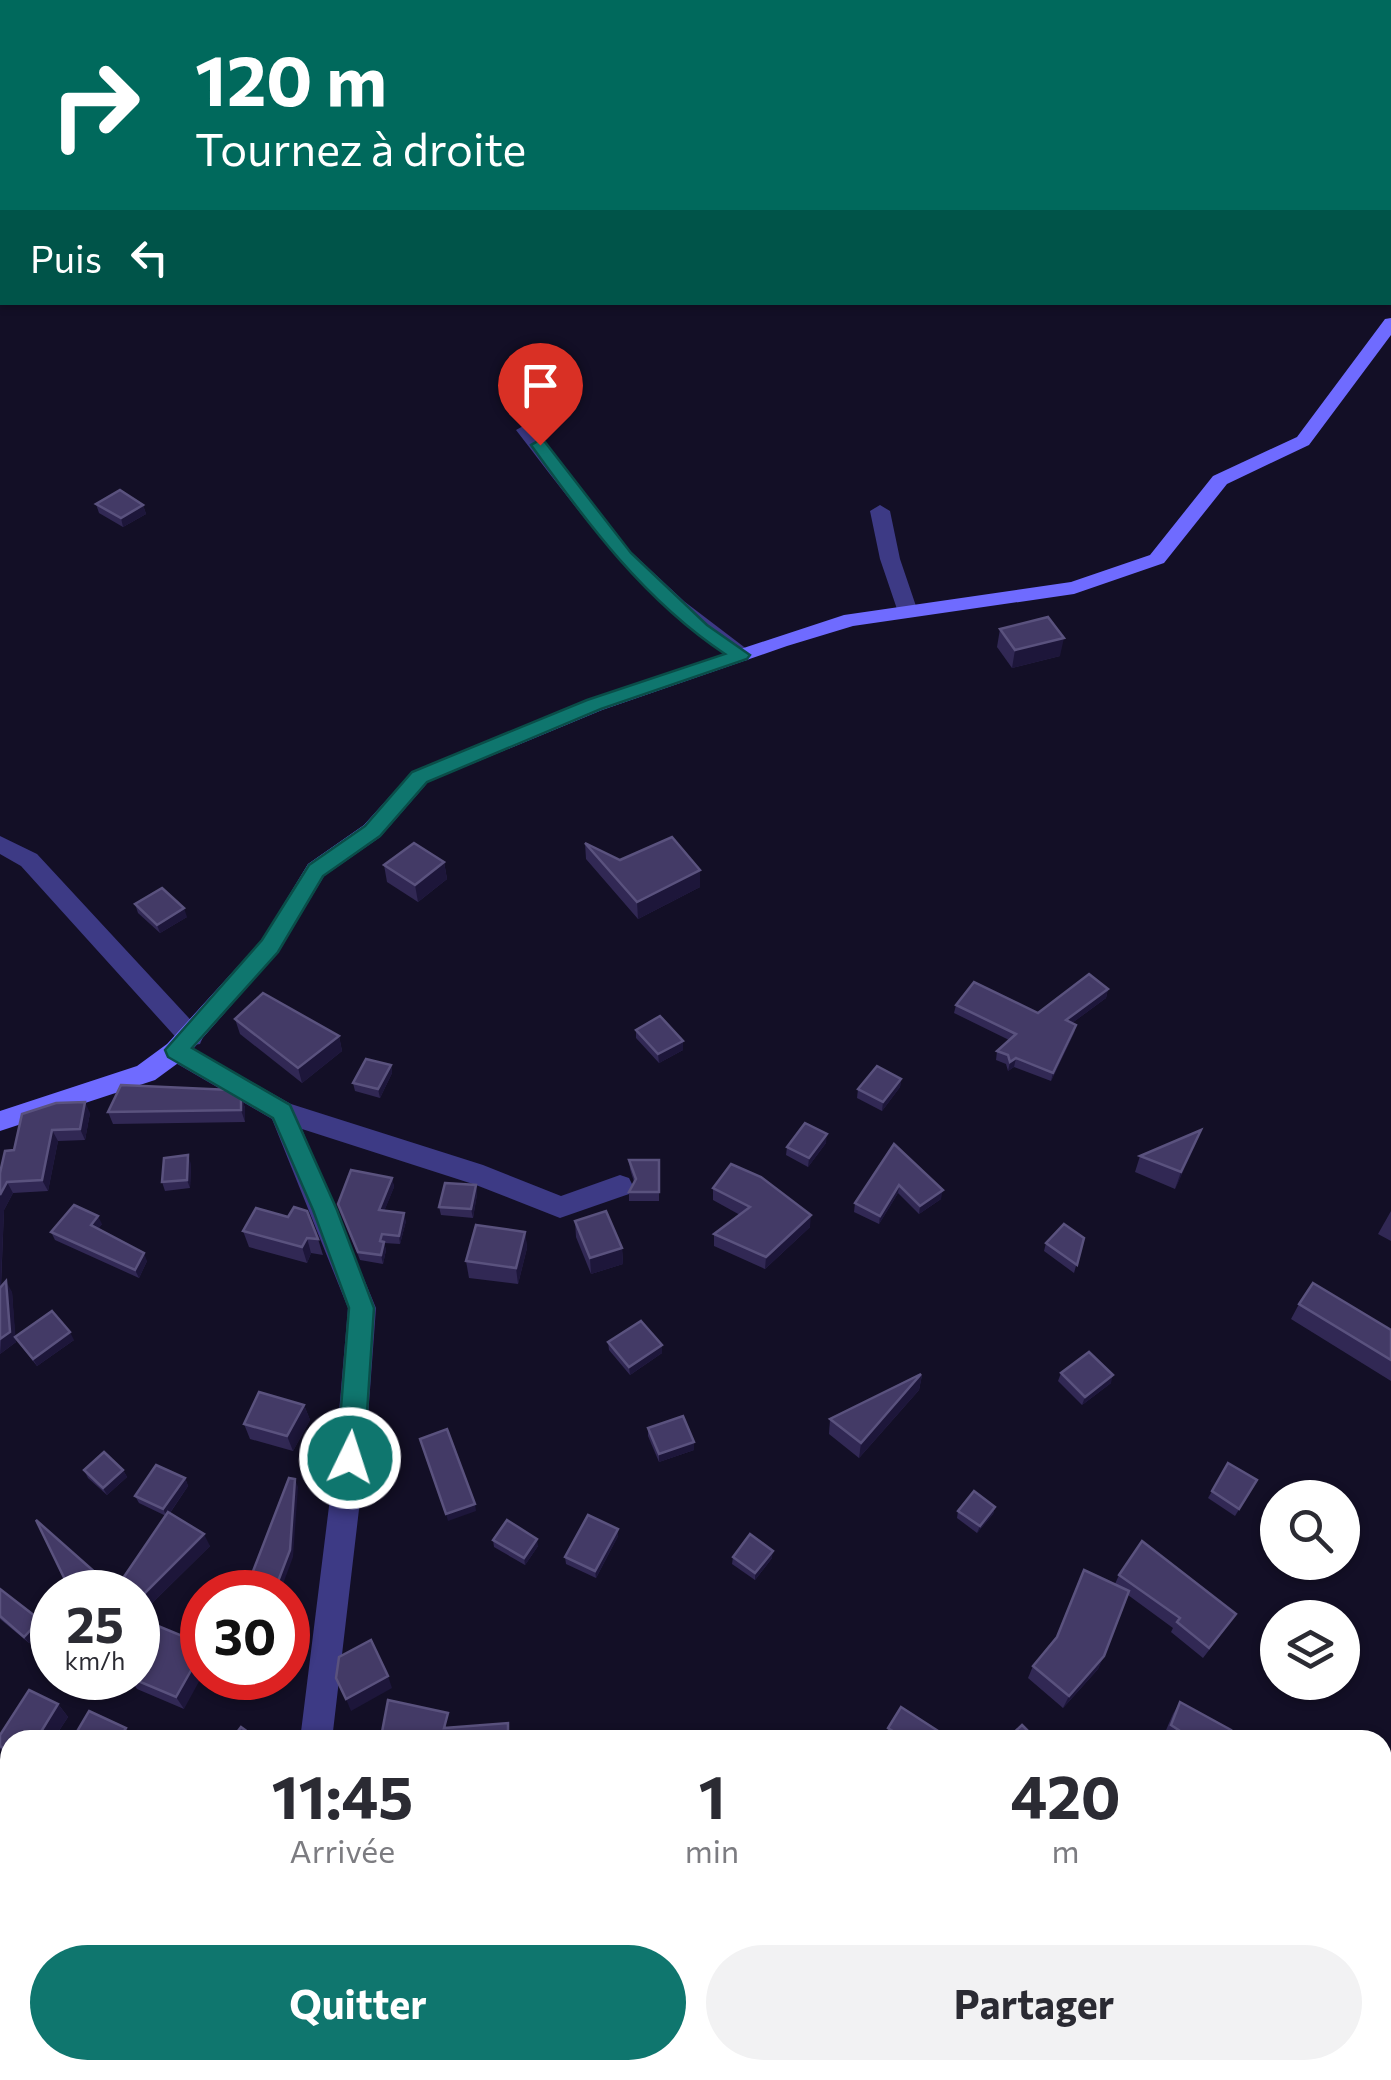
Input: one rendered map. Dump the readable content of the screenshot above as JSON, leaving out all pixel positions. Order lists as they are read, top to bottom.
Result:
{
  "page": {
    "turn": ["120 m", "Tournez à droite"],
    "then": "Puis",
    "speed": "25 km/h",
    "limit": "30",
    "eta": [
      "11:45",
      "Arrivée",
      "1",
      "min",
      "420",
      "m"
    ],
    "buttons": ["Quitter", "Partager"]
  }
}
